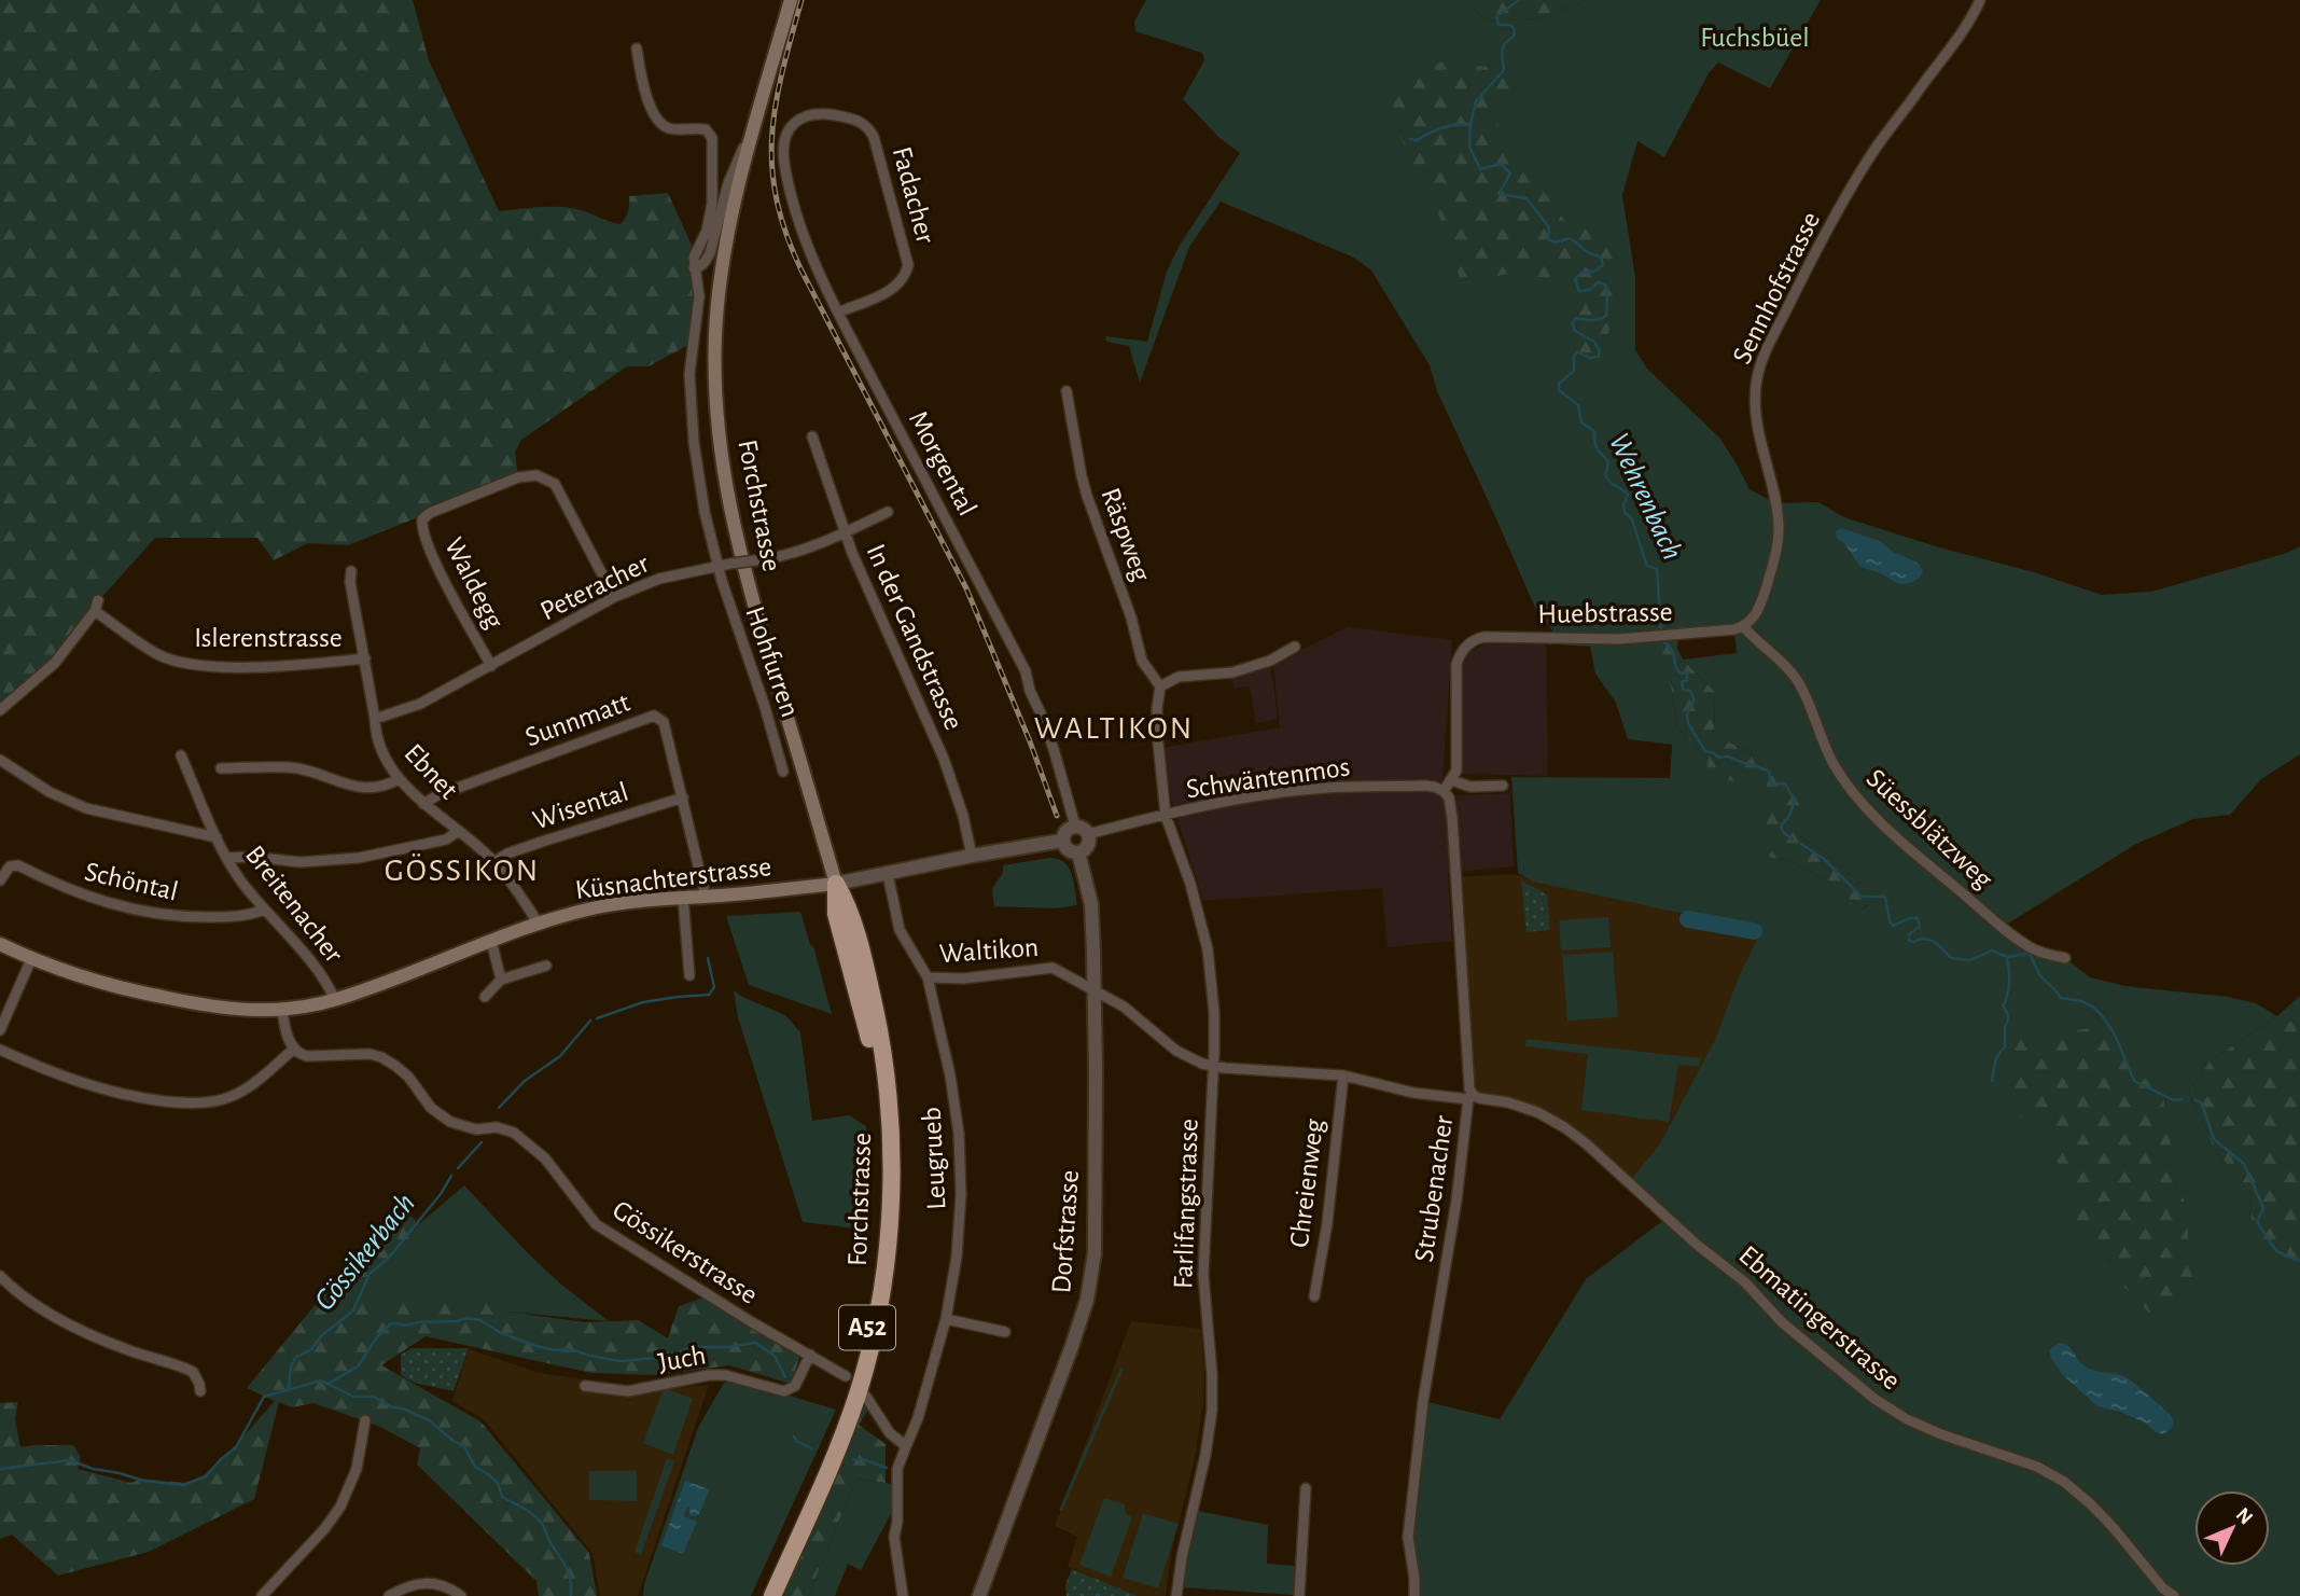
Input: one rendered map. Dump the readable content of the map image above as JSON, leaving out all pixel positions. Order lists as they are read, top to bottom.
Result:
{
  "streets": {
    "highway": ["Forchstrasse", "A52"],
    "main road": ["Küsnachterstrasse"],
    "street": [
      "Fadacher",
      "Sennhofstrasse",
      "Morgental",
      "Räspweg",
      "Waldegg",
      "Peteracher",
      "Huebstrasse",
      "In der Gandstrasse",
      "Islerenstrasse",
      "Hohfurren",
      "Sunnmatt",
      "Ebnet",
      "Schwäntenmos",
      "Wisental",
      "Süessblätzweg",
      "Schöntal",
      "Breitenacher",
      "Waltikon",
      "Leugrueb",
      "Chreienweg",
      "Strubenacher",
      "Farlifangstrasse",
      "Dorfstrasse",
      "Gössikerstrasse",
      "Ebmatingerstrasse",
      "Juch"
    ]
  },
  "crossings": [
    ["Fadacher", "Morgental"],
    ["Sennhofstrasse", "Huebstrasse"],
    ["Sennhofstrasse", "Süessblätzweg"],
    ["Morgental", "Schwäntenmos"],
    ["Morgental", "Dorfstrasse"],
    ["Forchstrasse", "Hohfurren"],
    ["Forchstrasse", "Küsnachterstrasse"],
    ["Waldegg", "Peteracher"],
    ["Peteracher", "In der Gandstrasse"],
    ["Peteracher", "Hohfurren"],
    ["Peteracher", "Ebnet"],
    ["Huebstrasse", "Süessblätzweg"],
    ["Islerenstrasse", "Ebnet"],
    ["Sunnmatt", "Ebnet"],
    ["Sunnmatt", "Wisental"],
    ["Sunnmatt", "Küsnachterstrasse"],
    ["Ebnet", "Wisental"],
    ["Ebnet", "Küsnachterstrasse"],
    ["Schwäntenmos", "Strubenacher"],
    ["Schwäntenmos", "Farlifangstrasse"],
    ["Schwäntenmos", "Dorfstrasse"],
    ["Küsnachterstrasse", "Breitenacher"],
    ["Schöntal", "Breitenacher"],
    ["Waltikon", "Leugrueb"],
    ["Waltikon", "Dorfstrasse"],
    ["Waltikon", "Ebmatingerstrasse"],
    ["Chreienweg", "Ebmatingerstrasse"],
    ["Strubenacher", "Ebmatingerstrasse"],
    ["Farlifangstrasse", "Ebmatingerstrasse"],
    ["Dorfstrasse", "Ebmatingerstrasse"],
    ["Gössikerstrasse", "Juch"]
  ],
  "districts": ["WALTIKON", "GÖSSIKON"],
  "water": ["Wehrenbach", "Gössikerbach"],
  "parks": ["Fuchsbüel"],
  "north": "top right"
}
